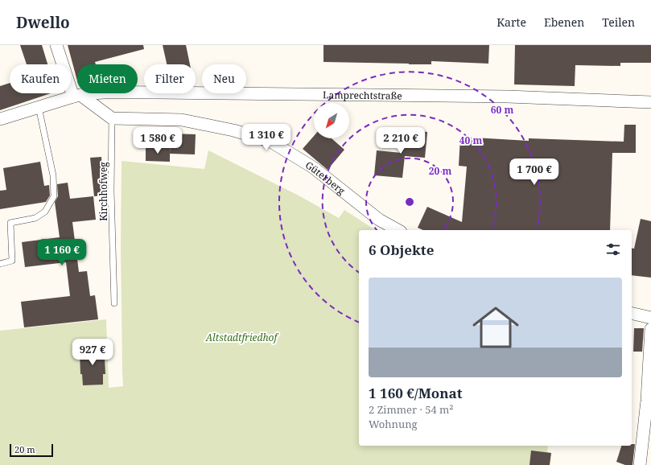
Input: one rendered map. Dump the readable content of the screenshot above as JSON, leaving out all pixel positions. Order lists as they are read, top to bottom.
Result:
{
  "streets": {
    "street": ["Lamprechtstraße", "Güterberg"],
    "lane": ["Kirchhofweg"]
  },
  "crossings": [
    ["Güterberg", "Kirchhofweg"]
  ],
  "parks": ["Altstadtfriedhof"],
  "scale_bar": "20 m",
  "north": "bottom left",
  "page": {
    "header": "Dwello",
    "nav": ["Karte", "Ebenen", "Teilen"],
    "chip": [
      "Kaufen",
      "Mieten",
      "Filter",
      "Neu"
    ],
    "price": [
      "1 310 €",
      "1 580 €",
      "2 210 €",
      "1 700 €",
      "1 160 €",
      "927 €"
    ],
    "heading": "6 Objekte",
    "list": [
      {
        "name": "1 160 €/Monat",
        "note": "2 Zimmer · 54 m² · Wohnung"
      }
    ],
    "scale": "20 m"
  },
  "rings": ["60 m", "40 m", "20 m"]
}
